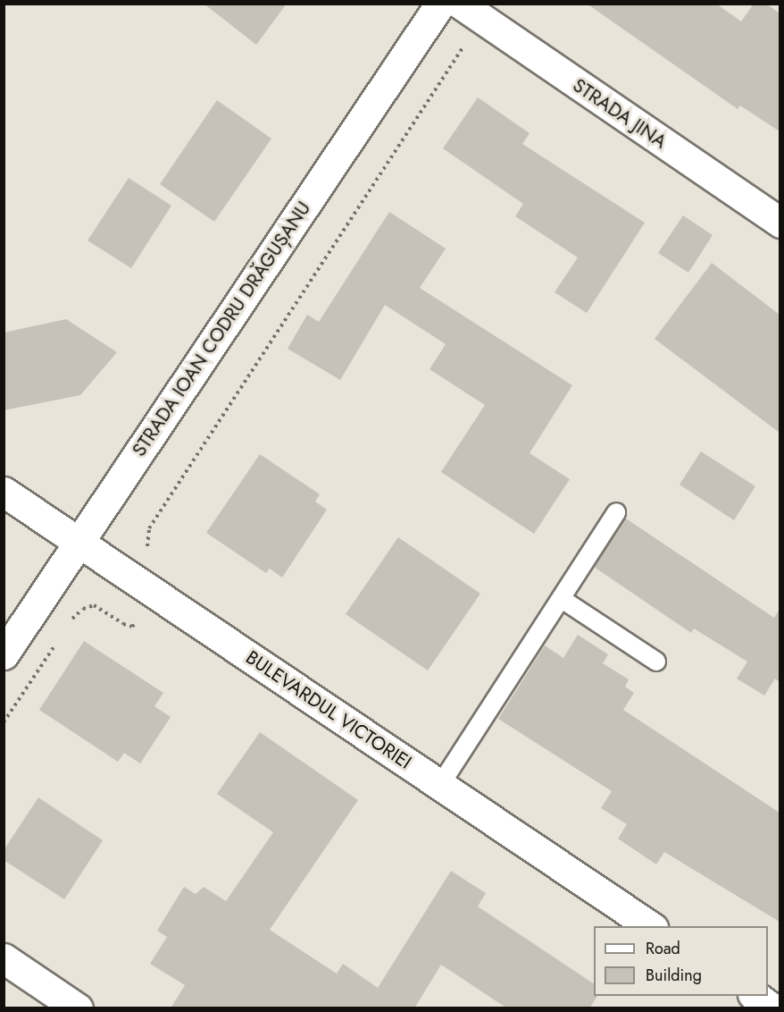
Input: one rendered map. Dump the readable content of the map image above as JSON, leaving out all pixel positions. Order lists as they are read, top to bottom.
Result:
{
  "streets": {
    "street": ["STRADA JINA", "STRADA IOAN CODRU DRĂGUȘANU", "BULEVARDUL VICTORIEI"]
  },
  "crossings": [
    ["STRADA IOAN CODRU DRĂGUȘANU", "BULEVARDUL VICTORIEI"]
  ],
  "legend": ["Road", "Building"]
}
